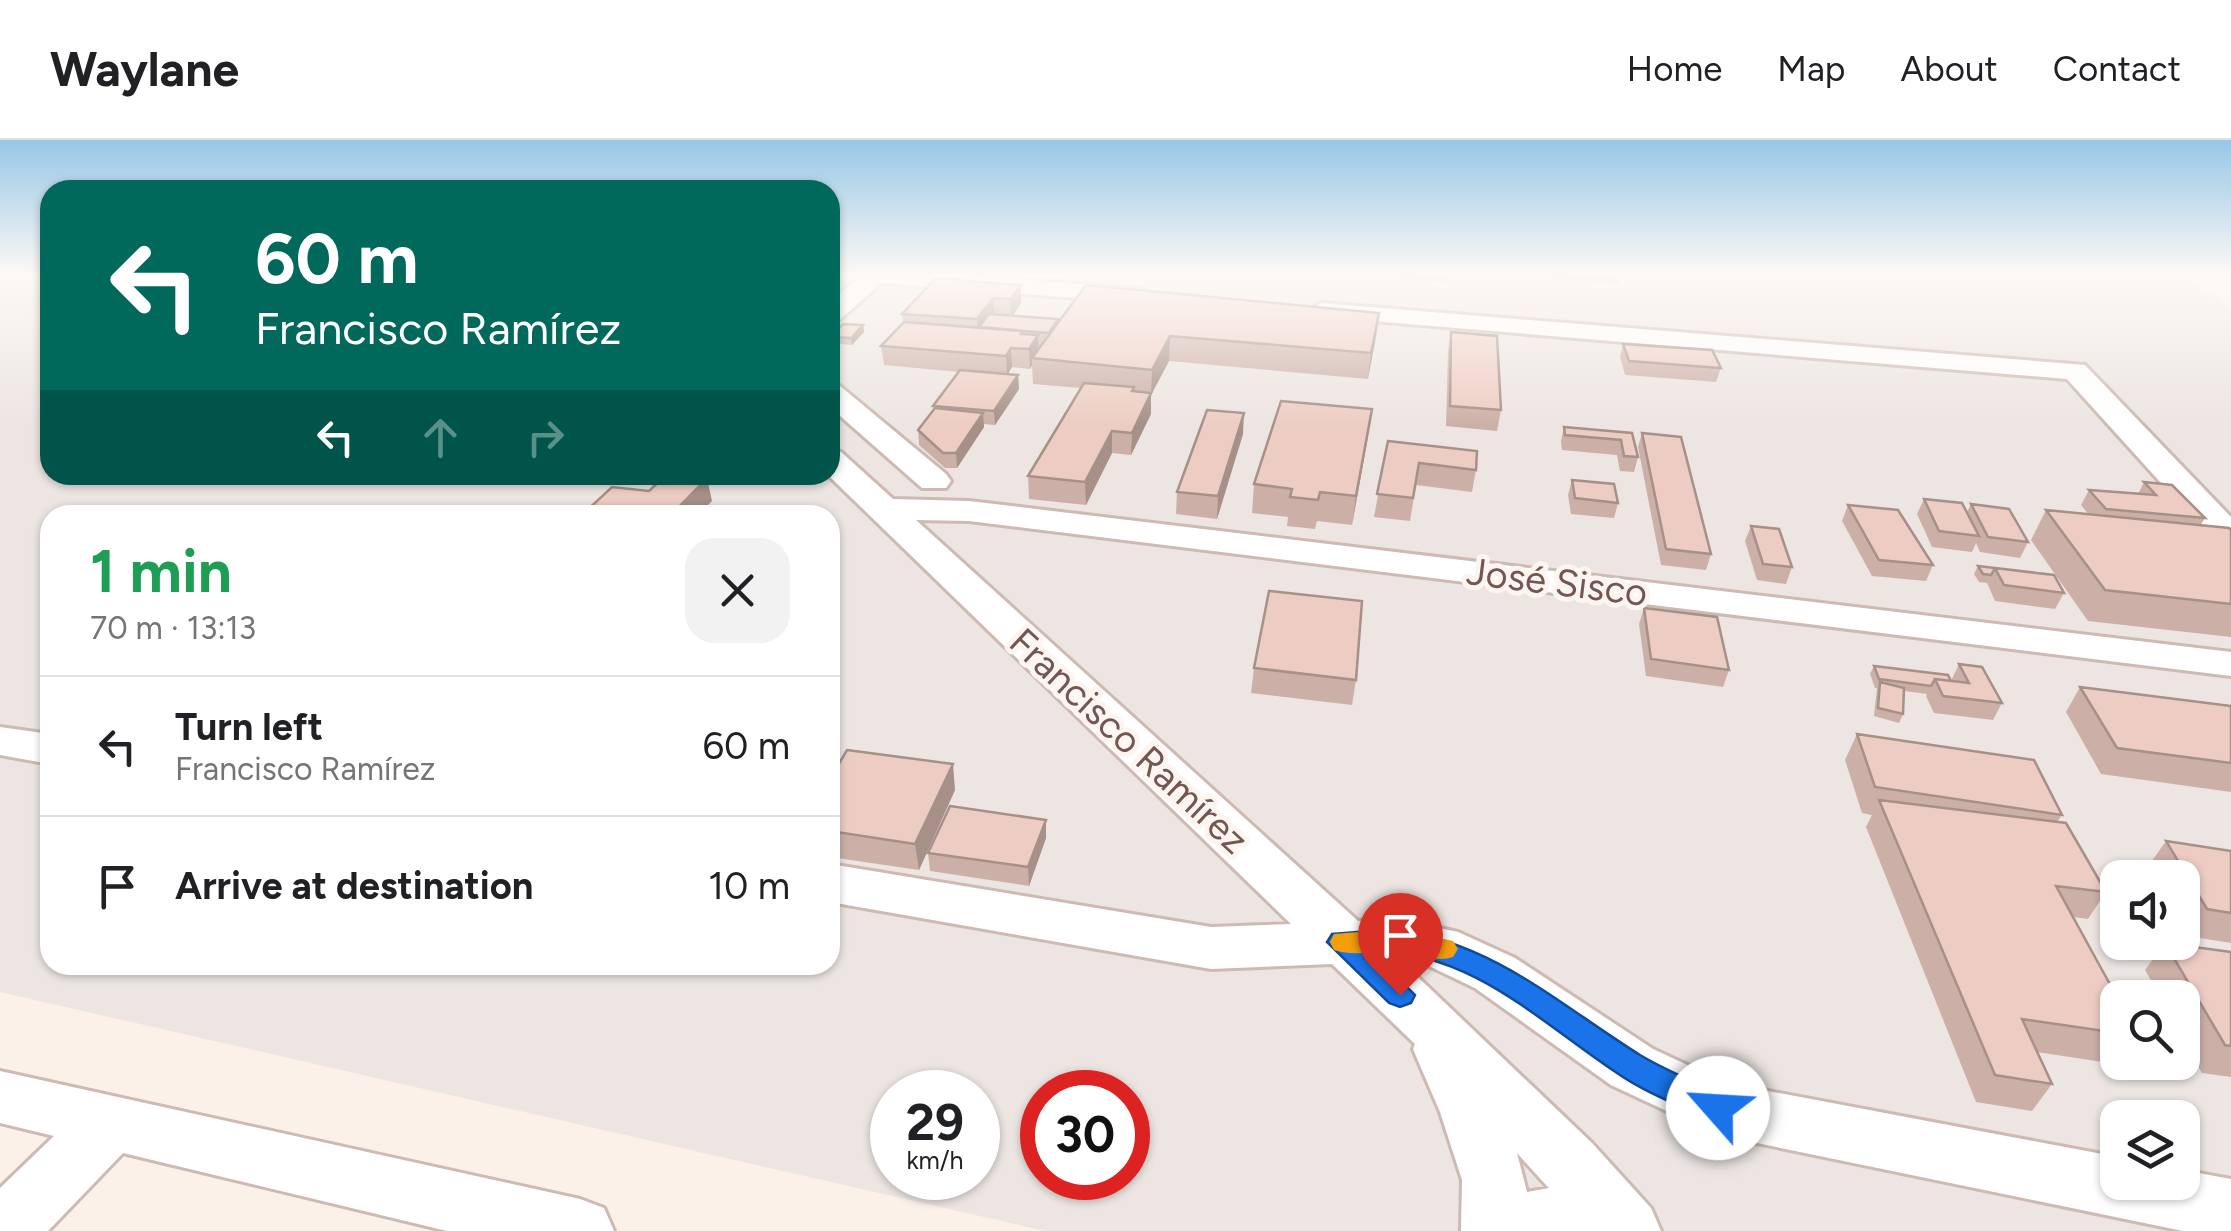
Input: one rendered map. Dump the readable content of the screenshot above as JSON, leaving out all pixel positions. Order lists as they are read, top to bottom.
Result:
{
  "streets": {
    "street": ["José Sisco", "Francisco Ramírez"]
  },
  "crossings": [
    ["José Sisco", "Francisco Ramírez"]
  ],
  "page": {
    "header": "Waylane",
    "nav": [
      "Home",
      "Map",
      "About",
      "Contact"
    ],
    "turn": ["60 m", "Francisco Ramírez"],
    "heading": ["1 min", "70 m · 13:13"],
    "list": [
      {
        "name": "Turn left",
        "note": "Francisco Ramírez",
        "value": "60 m"
      },
      {
        "name": "Arrive at destination",
        "value": "10 m"
      }
    ],
    "speed": "29 km/h",
    "limit": "30"
  }
}
